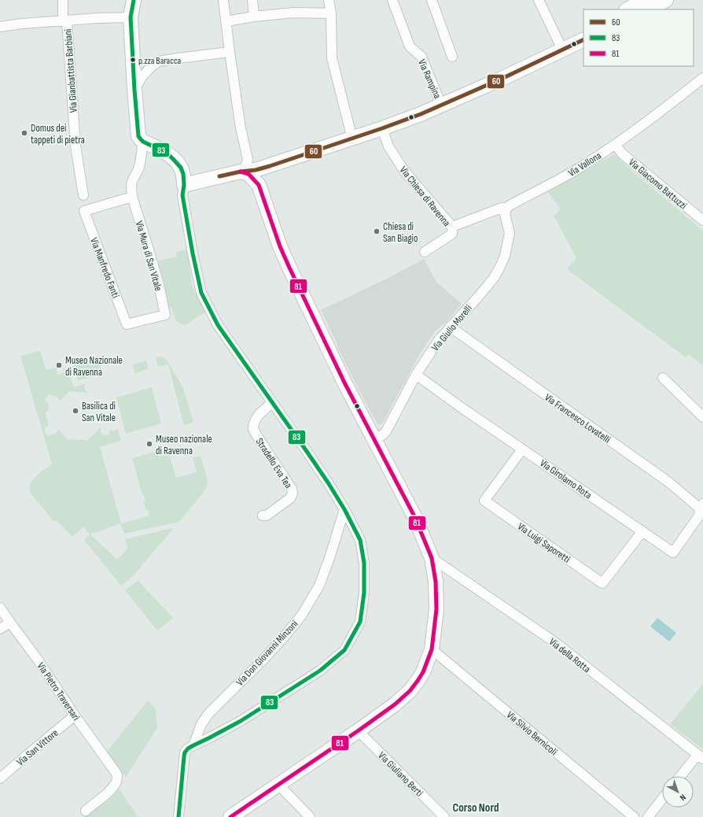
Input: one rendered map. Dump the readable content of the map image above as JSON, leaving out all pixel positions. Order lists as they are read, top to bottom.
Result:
{
  "streets": {
    "street": [
      "Via Gianbattista Barbiani",
      "Via Rampina",
      "Via Vallona",
      "Via Giacomo Battuzzi",
      "Via Chiesa di Ravenna",
      "Via Mura di San Vitale",
      "Via Manfredo Fanti",
      "Via Giulio Morelli",
      "Via Francesco Lovatelli",
      "Stradello Eva Tea",
      "Via Girolamo Rota",
      "Via Luigi Saporetti",
      "Via Don Giovanni Minzoni",
      "Via della Rotta",
      "Via Pietro Traversari",
      "Via Silvio Bernicoli",
      "Via San Vittore",
      "Via Giuliano Berti"
    ]
  },
  "crossings": [
    ["Via Vallona", "Via Giacomo Battuzzi"],
    ["Via Vallona", "Via Chiesa di Ravenna"],
    ["Via Vallona", "Via Giulio Morelli"],
    ["Via Mura di San Vitale", "Via Manfredo Fanti"],
    ["Via Giulio Morelli", "Via Francesco Lovatelli"],
    ["Via Giulio Morelli", "Via Girolamo Rota"],
    ["Via Francesco Lovatelli", "Via Girolamo Rota"],
    ["Via Girolamo Rota", "Via Luigi Saporetti"],
    ["Via Pietro Traversari", "Via San Vittore"]
  ],
  "districts": ["Corso Nord"],
  "places": [
    "p.zza Baracca",
    "Domus dei tappeti di pietra",
    "Chiesa di San Biagio",
    "Museo Nazionale di Ravenna",
    "Basilica di San Vitale",
    "Museo nazionale di Ravenna"
  ],
  "lines": ["transit line 83", "transit line 60", "transit line 81"],
  "legend": ["60", "83", "81"],
  "north": "bottom right"
}
